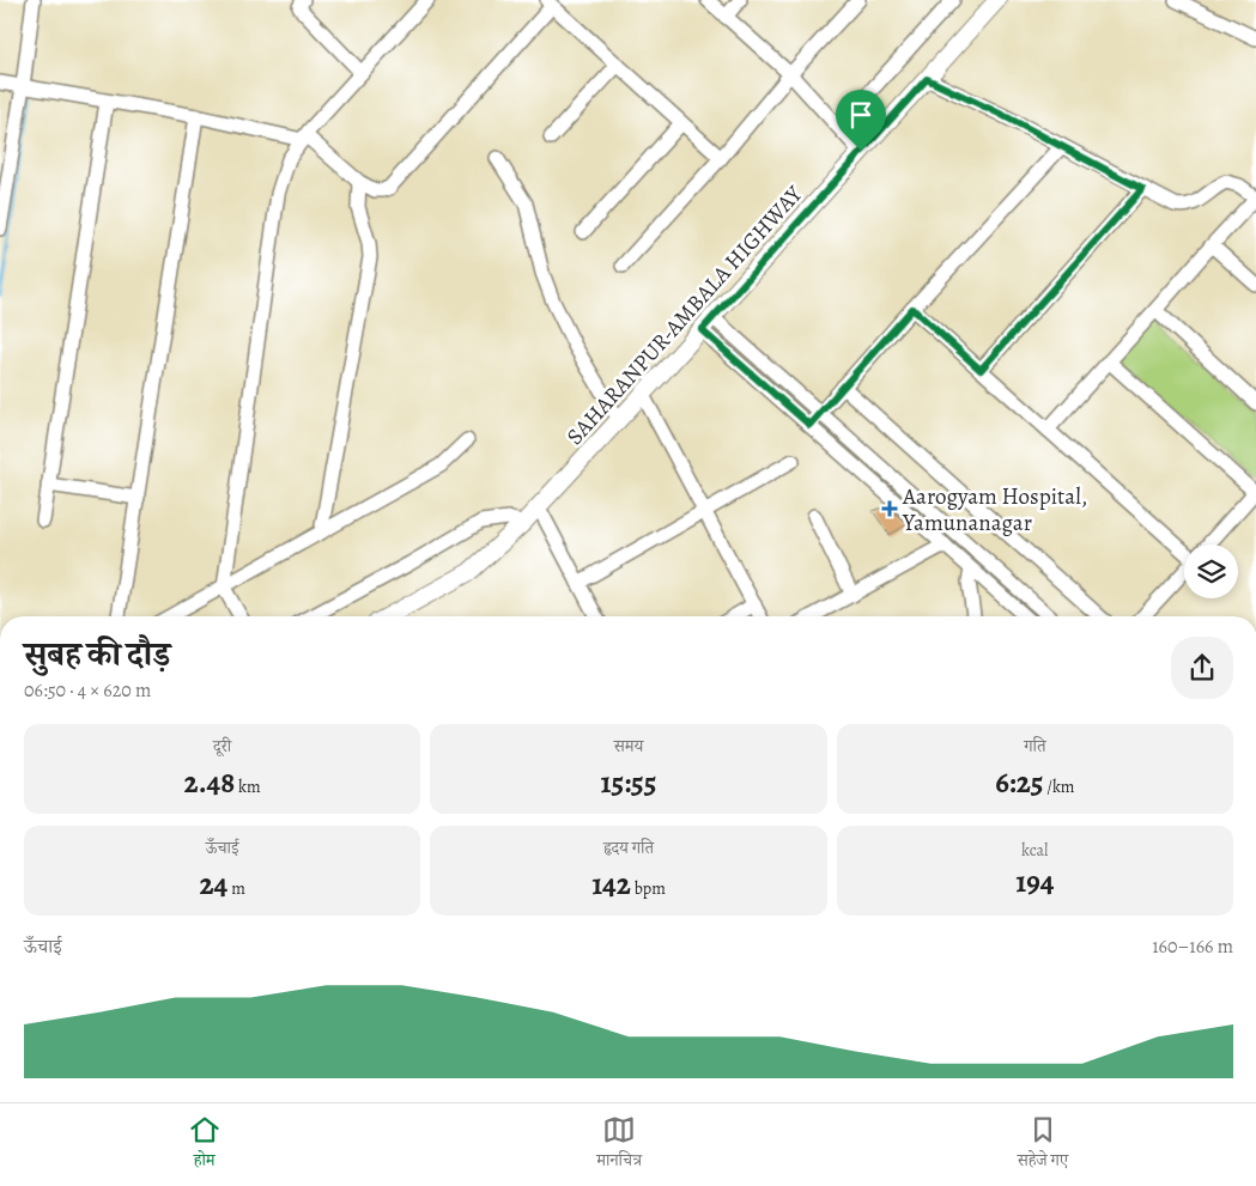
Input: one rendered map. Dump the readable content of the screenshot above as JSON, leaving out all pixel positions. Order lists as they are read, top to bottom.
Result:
{
  "streets": {
    "main road": ["SAHARANPUR-AMBALA HIGHWAY"]
  },
  "places": {
    "health": ["Aarogyam Hospital, Yamunanagar"]
  },
  "page": {
    "heading": ["सुबह की दौड़", "06:50 · 4 × 620 m"],
    "stats": [
      ["दूरी", "2.48 km"],
      ["समय", "15:55"],
      ["गति", "6:25 /km"],
      ["ऊँचाई", "24 m"],
      ["हृदय गति", "142 bpm"],
      ["kcal", "194"]
    ],
    "chart": ["ऊँचाई", "160–166 m"],
    "tabs": ["होम", "मानचित्र", "सहेजे गए"]
  }
}
